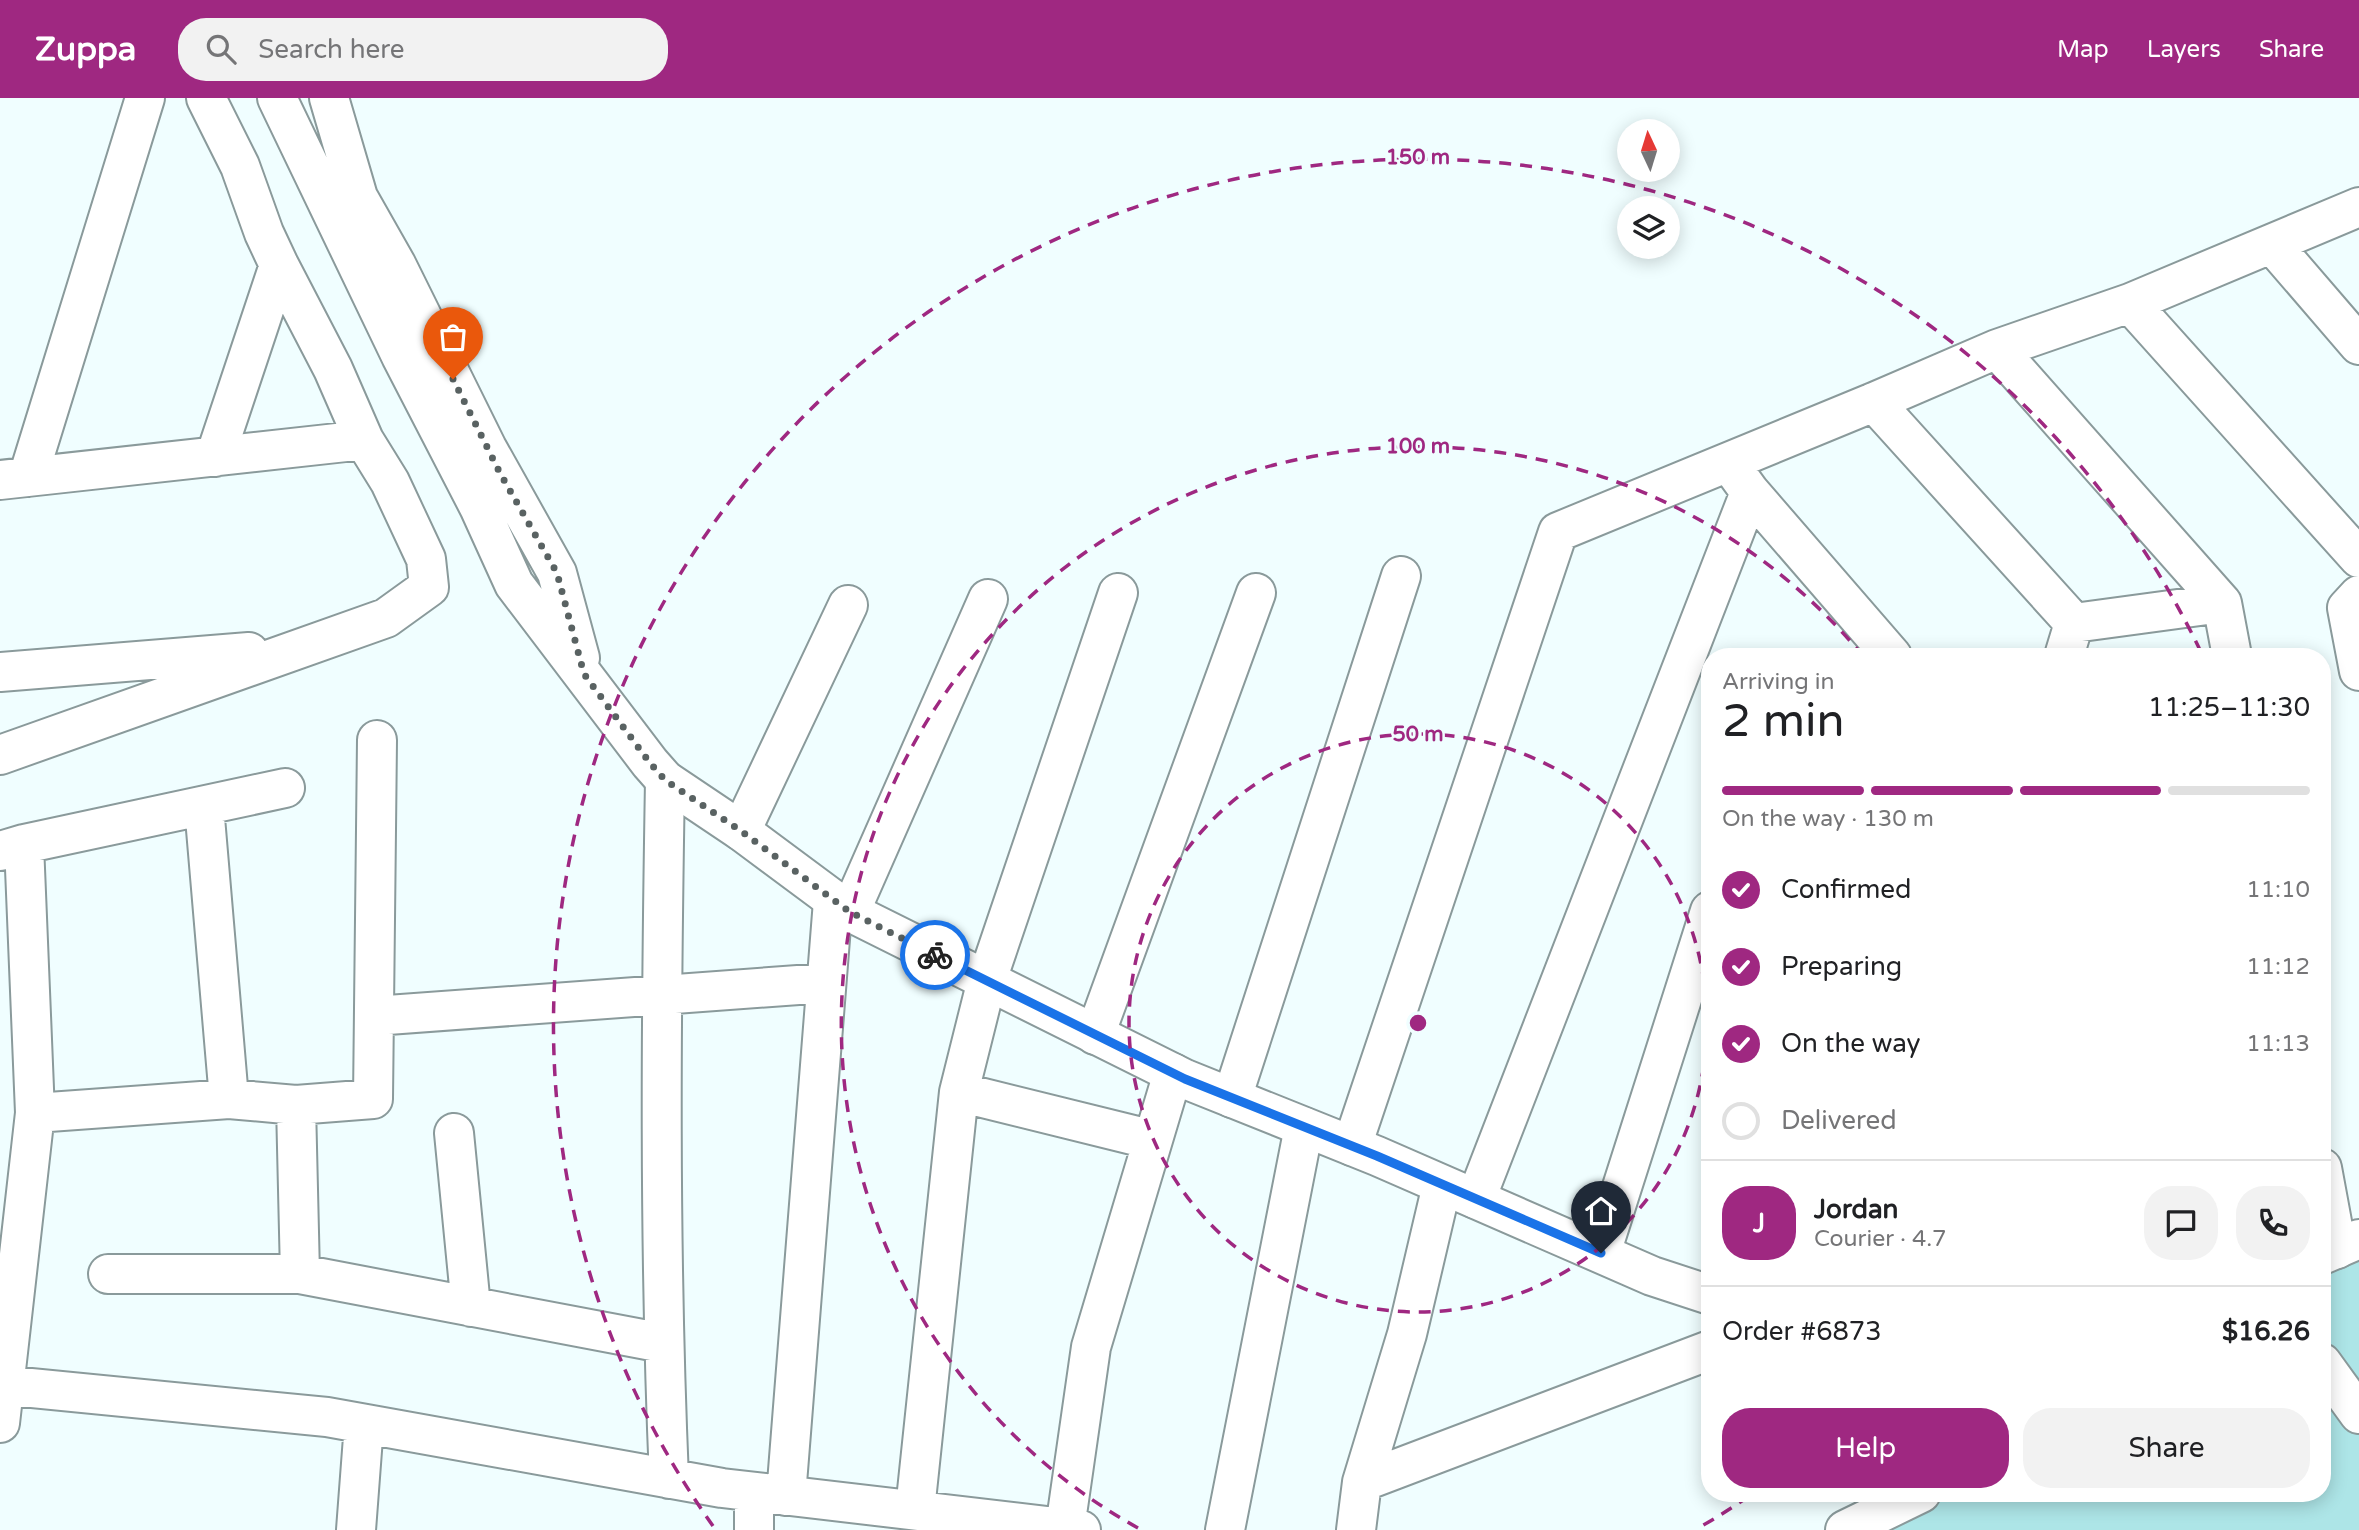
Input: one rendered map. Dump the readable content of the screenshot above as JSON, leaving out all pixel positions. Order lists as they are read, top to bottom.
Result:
{
  "north": "top",
  "page": {
    "header": "Zuppa",
    "search": "Search here",
    "nav": ["Map", "Layers", "Share"],
    "heading": ["2 min", "Arriving in", "11:25–11:30"],
    "panel": [
      "Jordan",
      "Courier · 4.7",
      "Order #6873",
      "$16.26"
    ],
    "bar": "On the way · 130 m",
    "list": [
      ["Confirmed", "11:10"],
      ["Preparing", "11:12"],
      ["On the way", "11:13"],
      "Delivered"
    ],
    "round": "J",
    "buttons": ["Help", "Share"]
  },
  "rings": ["150 m", "100 m", "50 m"]
}
